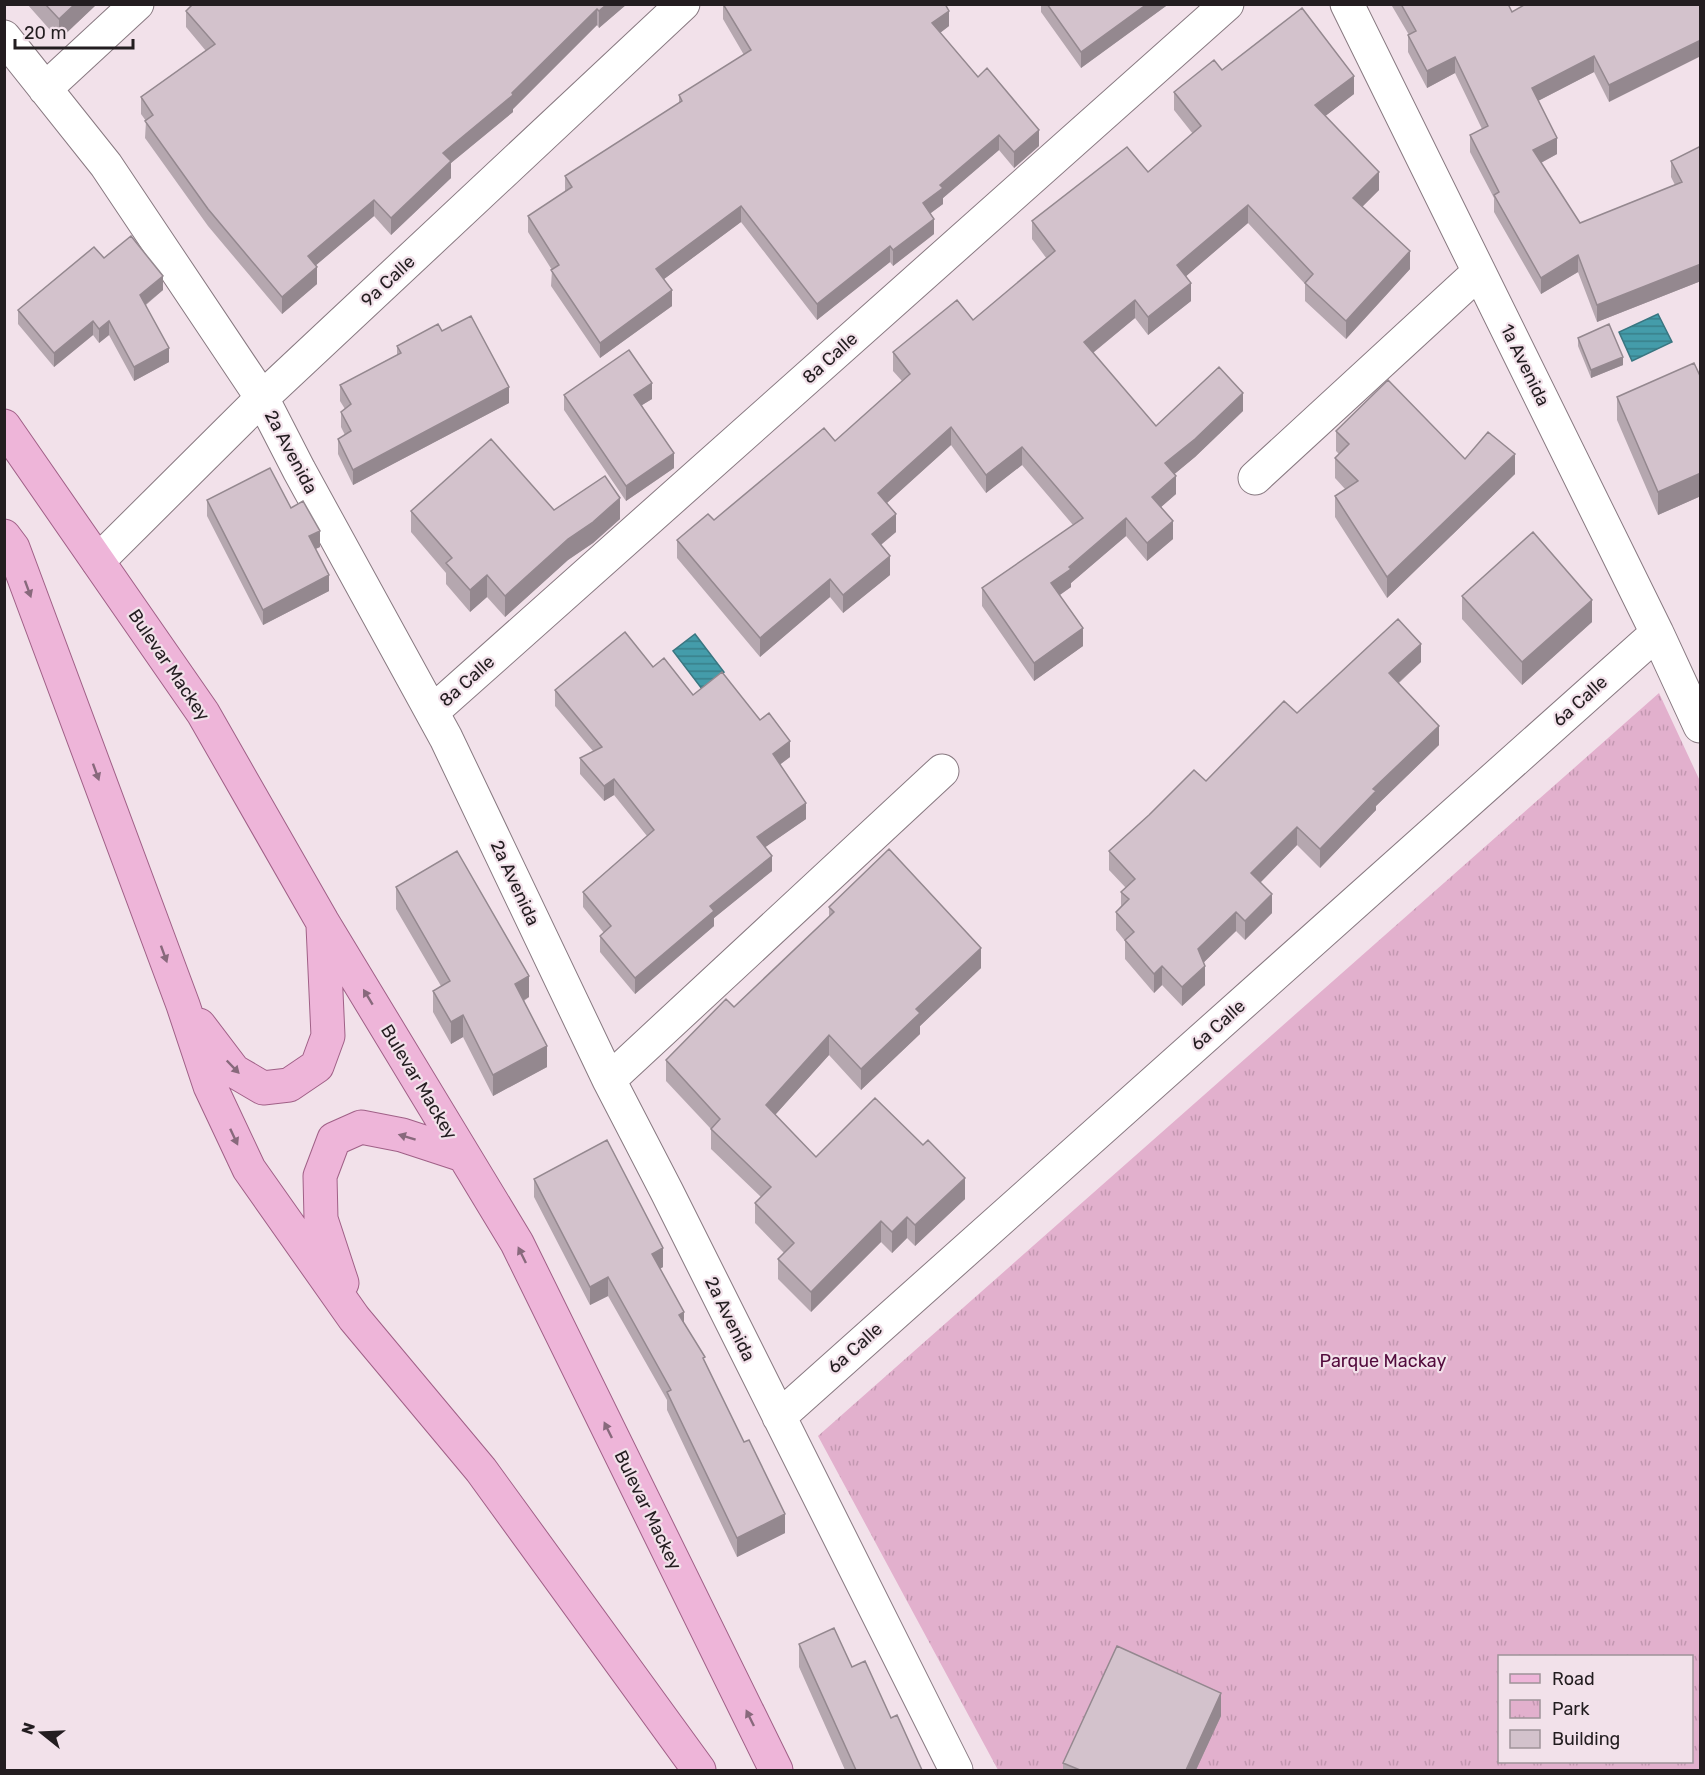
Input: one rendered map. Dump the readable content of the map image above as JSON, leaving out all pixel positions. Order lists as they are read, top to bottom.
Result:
{
  "streets": {
    "main road": ["Bulevar Mackey"],
    "street": [
      "9a Calle",
      "8a Calle",
      "1a Avenida",
      "2a Avenida",
      "6a Calle"
    ]
  },
  "crossings": [
    ["9a Calle", "2a Avenida"],
    ["9a Calle", "Bulevar Mackey"],
    ["8a Calle", "2a Avenida"],
    ["1a Avenida", "6a Calle"],
    ["2a Avenida", "6a Calle"]
  ],
  "parks": ["Parque Mackay"],
  "legend": ["Road", "Park", "Building"],
  "scale_bar": "20 m",
  "north": "left"
}
